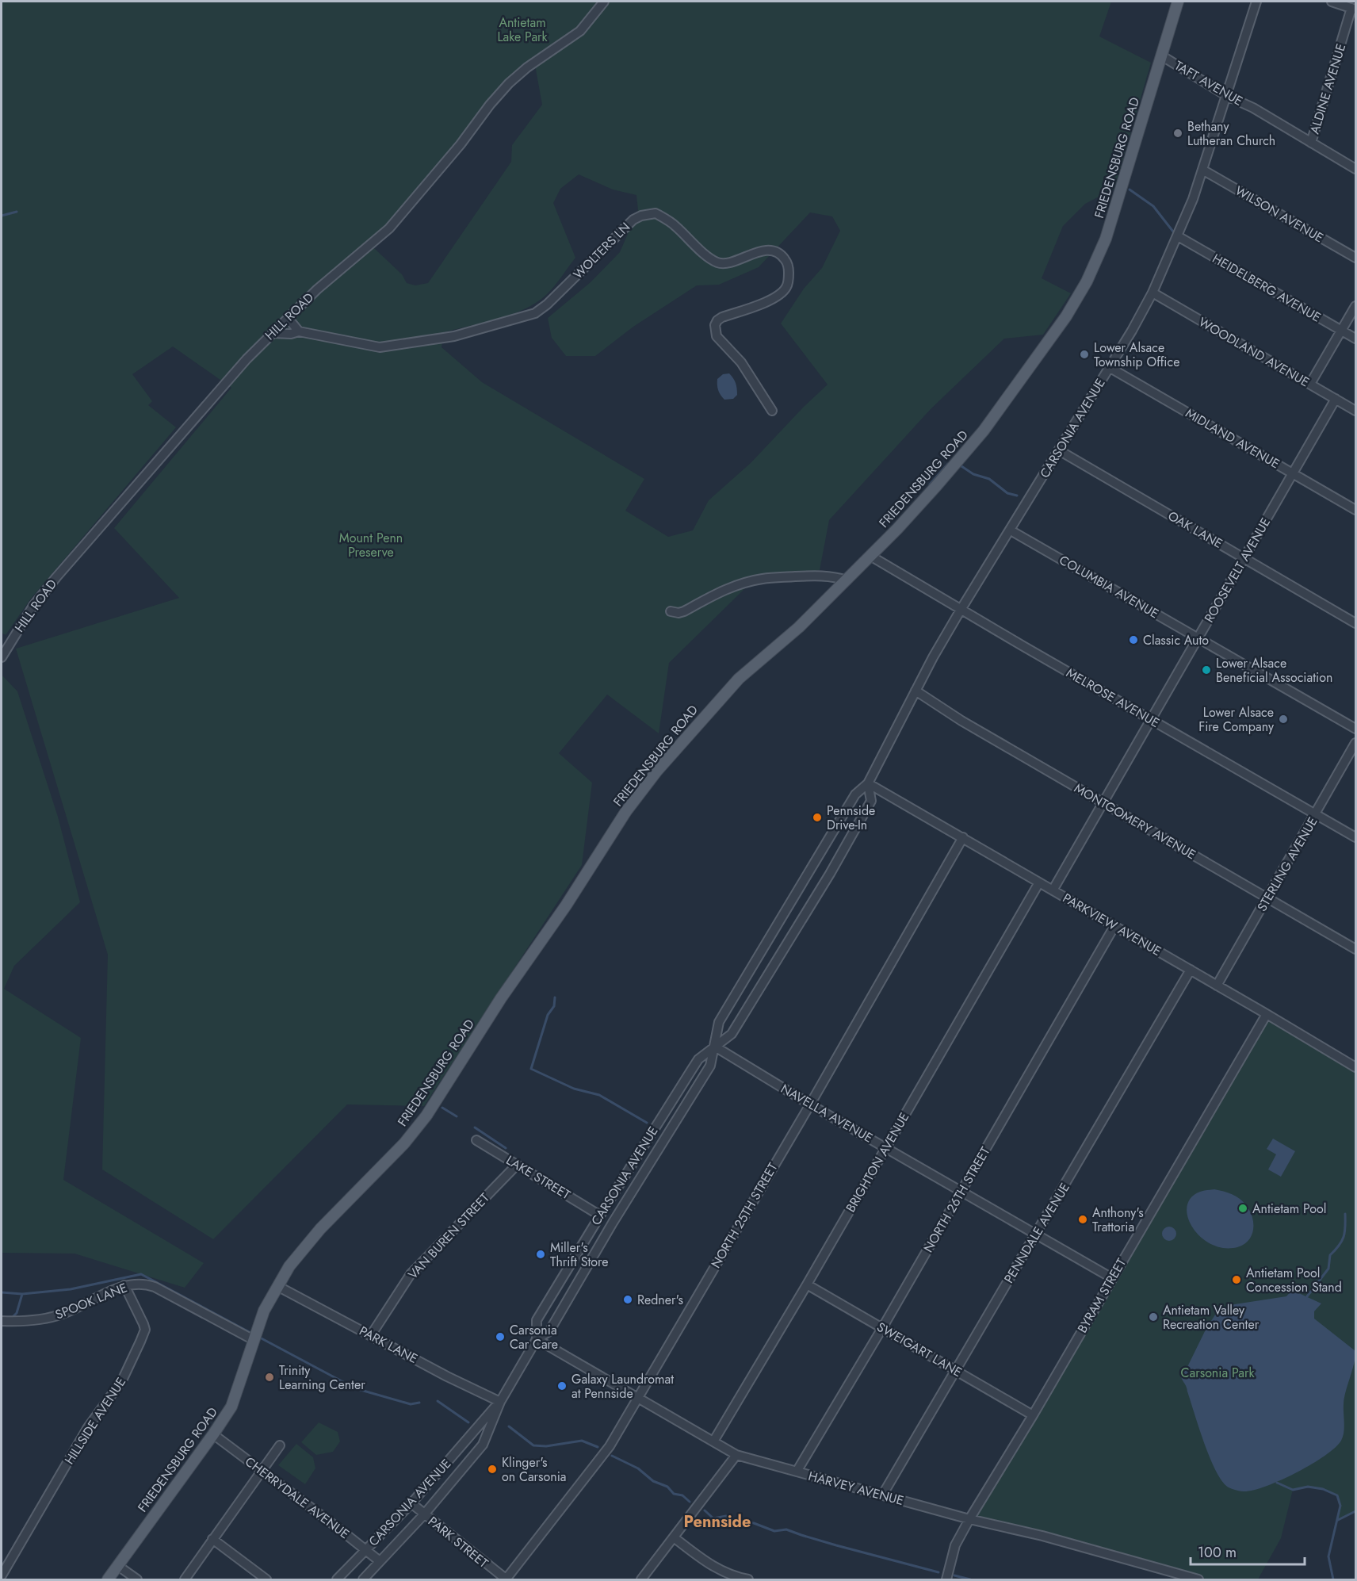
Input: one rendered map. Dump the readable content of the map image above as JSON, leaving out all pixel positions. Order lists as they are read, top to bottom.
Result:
{
  "streets": {
    "main road": ["FRIEDENSBURG ROAD"],
    "street": [
      "TAFT AVENUE",
      "ALDINE AVENUE",
      "WILSON AVENUE",
      "WOLTERS LN",
      "HEIDELBERG AVENUE",
      "HILL ROAD",
      "WOODLAND AVENUE",
      "CARSONIA AVENUE",
      "MIDLAND AVENUE",
      "OAK LANE",
      "ROOSEVELT AVENUE",
      "COLUMBIA AVENUE",
      "MELROSE AVENUE",
      "MONTGOMERY AVENUE",
      "STERLING AVENUE",
      "PARKVIEW AVENUE",
      "NAVELLA AVENUE",
      "BRIGHTON AVENUE",
      "LAKE STREET",
      "NORTH 26TH STREET",
      "NORTH 25TH STREET",
      "PENNDALE AVENUE",
      "VAN BUREN STREET",
      "BYRAM STREET",
      "SPOOK LANE",
      "PARK LANE",
      "SWEIGART LANE",
      "HILLSIDE AVENUE",
      "HARVEY AVENUE",
      "CHERRYDALE AVENUE",
      "PARK STREET"
    ]
  },
  "crossings": [
    ["TAFT AVENUE", "ALDINE AVENUE"],
    ["TAFT AVENUE", "FRIEDENSBURG ROAD"],
    ["TAFT AVENUE", "CARSONIA AVENUE"],
    ["FRIEDENSBURG ROAD", "MELROSE AVENUE"],
    ["FRIEDENSBURG ROAD", "SPOOK LANE"],
    ["FRIEDENSBURG ROAD", "PARK LANE"],
    ["FRIEDENSBURG ROAD", "CHERRYDALE AVENUE"],
    ["WILSON AVENUE", "CARSONIA AVENUE"],
    ["HEIDELBERG AVENUE", "CARSONIA AVENUE"],
    ["WOODLAND AVENUE", "CARSONIA AVENUE"],
    ["WOODLAND AVENUE", "ROOSEVELT AVENUE"],
    ["CARSONIA AVENUE", "MIDLAND AVENUE"],
    ["CARSONIA AVENUE", "OAK LANE"],
    ["CARSONIA AVENUE", "COLUMBIA AVENUE"],
    ["CARSONIA AVENUE", "MELROSE AVENUE"],
    ["CARSONIA AVENUE", "MONTGOMERY AVENUE"],
    ["CARSONIA AVENUE", "PARKVIEW AVENUE"],
    ["CARSONIA AVENUE", "NAVELLA AVENUE"],
    ["CARSONIA AVENUE", "LAKE STREET"],
    ["CARSONIA AVENUE", "PARK LANE"],
    ["CARSONIA AVENUE", "HARVEY AVENUE"],
    ["CARSONIA AVENUE", "CHERRYDALE AVENUE"],
    ["CARSONIA AVENUE", "PARK STREET"],
    ["MIDLAND AVENUE", "ROOSEVELT AVENUE"],
    ["OAK LANE", "ROOSEVELT AVENUE"],
    ["ROOSEVELT AVENUE", "COLUMBIA AVENUE"],
    ["ROOSEVELT AVENUE", "MELROSE AVENUE"],
    ["ROOSEVELT AVENUE", "MONTGOMERY AVENUE"],
    ["ROOSEVELT AVENUE", "PARKVIEW AVENUE"],
    ["MELROSE AVENUE", "STERLING AVENUE"],
    ["MONTGOMERY AVENUE", "STERLING AVENUE"],
    ["STERLING AVENUE", "PARKVIEW AVENUE"],
    ["PARKVIEW AVENUE", "BRIGHTON AVENUE"],
    ["PARKVIEW AVENUE", "NORTH 26TH STREET"],
    ["PARKVIEW AVENUE", "NORTH 25TH STREET"],
    ["PARKVIEW AVENUE", "PENNDALE AVENUE"],
    ["PARKVIEW AVENUE", "BYRAM STREET"],
    ["NAVELLA AVENUE", "BRIGHTON AVENUE"],
    ["NAVELLA AVENUE", "NORTH 26TH STREET"],
    ["NAVELLA AVENUE", "NORTH 25TH STREET"],
    ["NAVELLA AVENUE", "PENNDALE AVENUE"],
    ["NAVELLA AVENUE", "BYRAM STREET"],
    ["BRIGHTON AVENUE", "SWEIGART LANE"],
    ["BRIGHTON AVENUE", "HARVEY AVENUE"],
    ["LAKE STREET", "VAN BUREN STREET"],
    ["NORTH 26TH STREET", "SWEIGART LANE"],
    ["NORTH 26TH STREET", "HARVEY AVENUE"],
    ["NORTH 25TH STREET", "HARVEY AVENUE"],
    ["NORTH 25TH STREET", "PARK STREET"],
    ["PENNDALE AVENUE", "SWEIGART LANE"],
    ["PENNDALE AVENUE", "HARVEY AVENUE"],
    ["VAN BUREN STREET", "PARK LANE"],
    ["BYRAM STREET", "SWEIGART LANE"],
    ["BYRAM STREET", "HARVEY AVENUE"],
    ["SPOOK LANE", "HILLSIDE AVENUE"]
  ],
  "districts": ["Pennside"],
  "parks": ["Antietam Lake Park", "Mount Penn Preserve", "Carsonia Park"],
  "places": [
    "Bethany Lutheran Church",
    "Lower Alsace Township Office",
    "Classic Auto",
    "Lower Alsace Beneficial Association",
    "Lower Alsace Fire Company",
    "Pennside Drive-In",
    "Antietam Pool",
    "Anthony's Trattoria",
    "Miller's Thrift Store",
    "Antietam Pool Concession Stand",
    "Redner's",
    "Antietam Valley Recreation Center",
    "Carsonia Car Care",
    "Trinity Learning Center",
    "Galaxy Laundromat at Pennside",
    "Klinger's on Carsonia"
  ],
  "scale_bar": "100 m"
}
